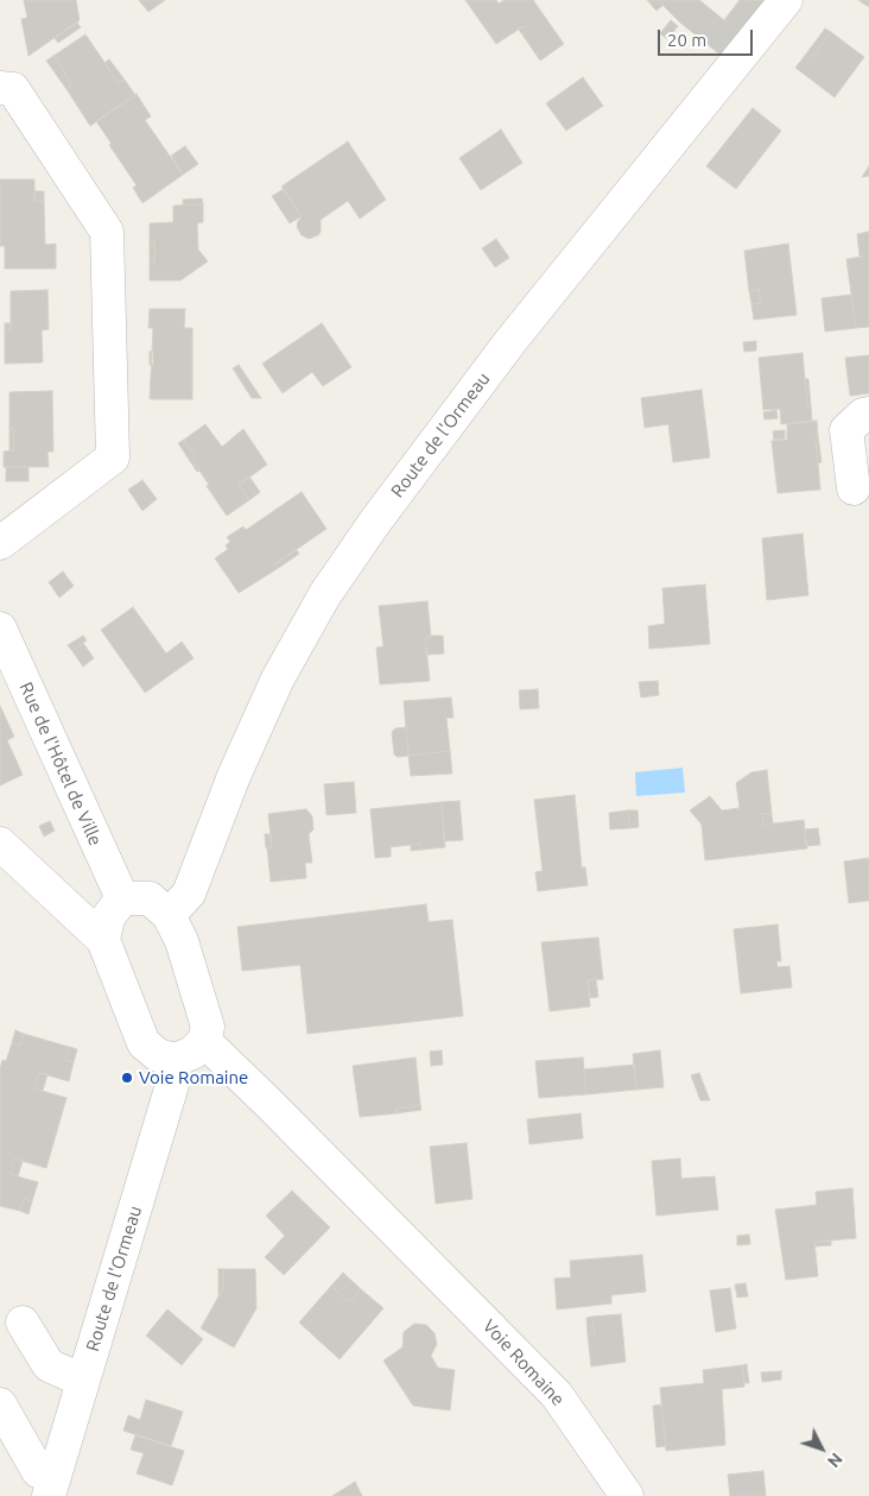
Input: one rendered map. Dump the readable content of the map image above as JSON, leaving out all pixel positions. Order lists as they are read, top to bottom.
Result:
{
  "streets": {
    "street": ["Route de l'Ormeau", "Rue de l'Hôtel de Ville", "Voie Romaine"]
  },
  "places": ["Voie Romaine"],
  "scale_bar": "20 m",
  "north": "bottom right"
}
